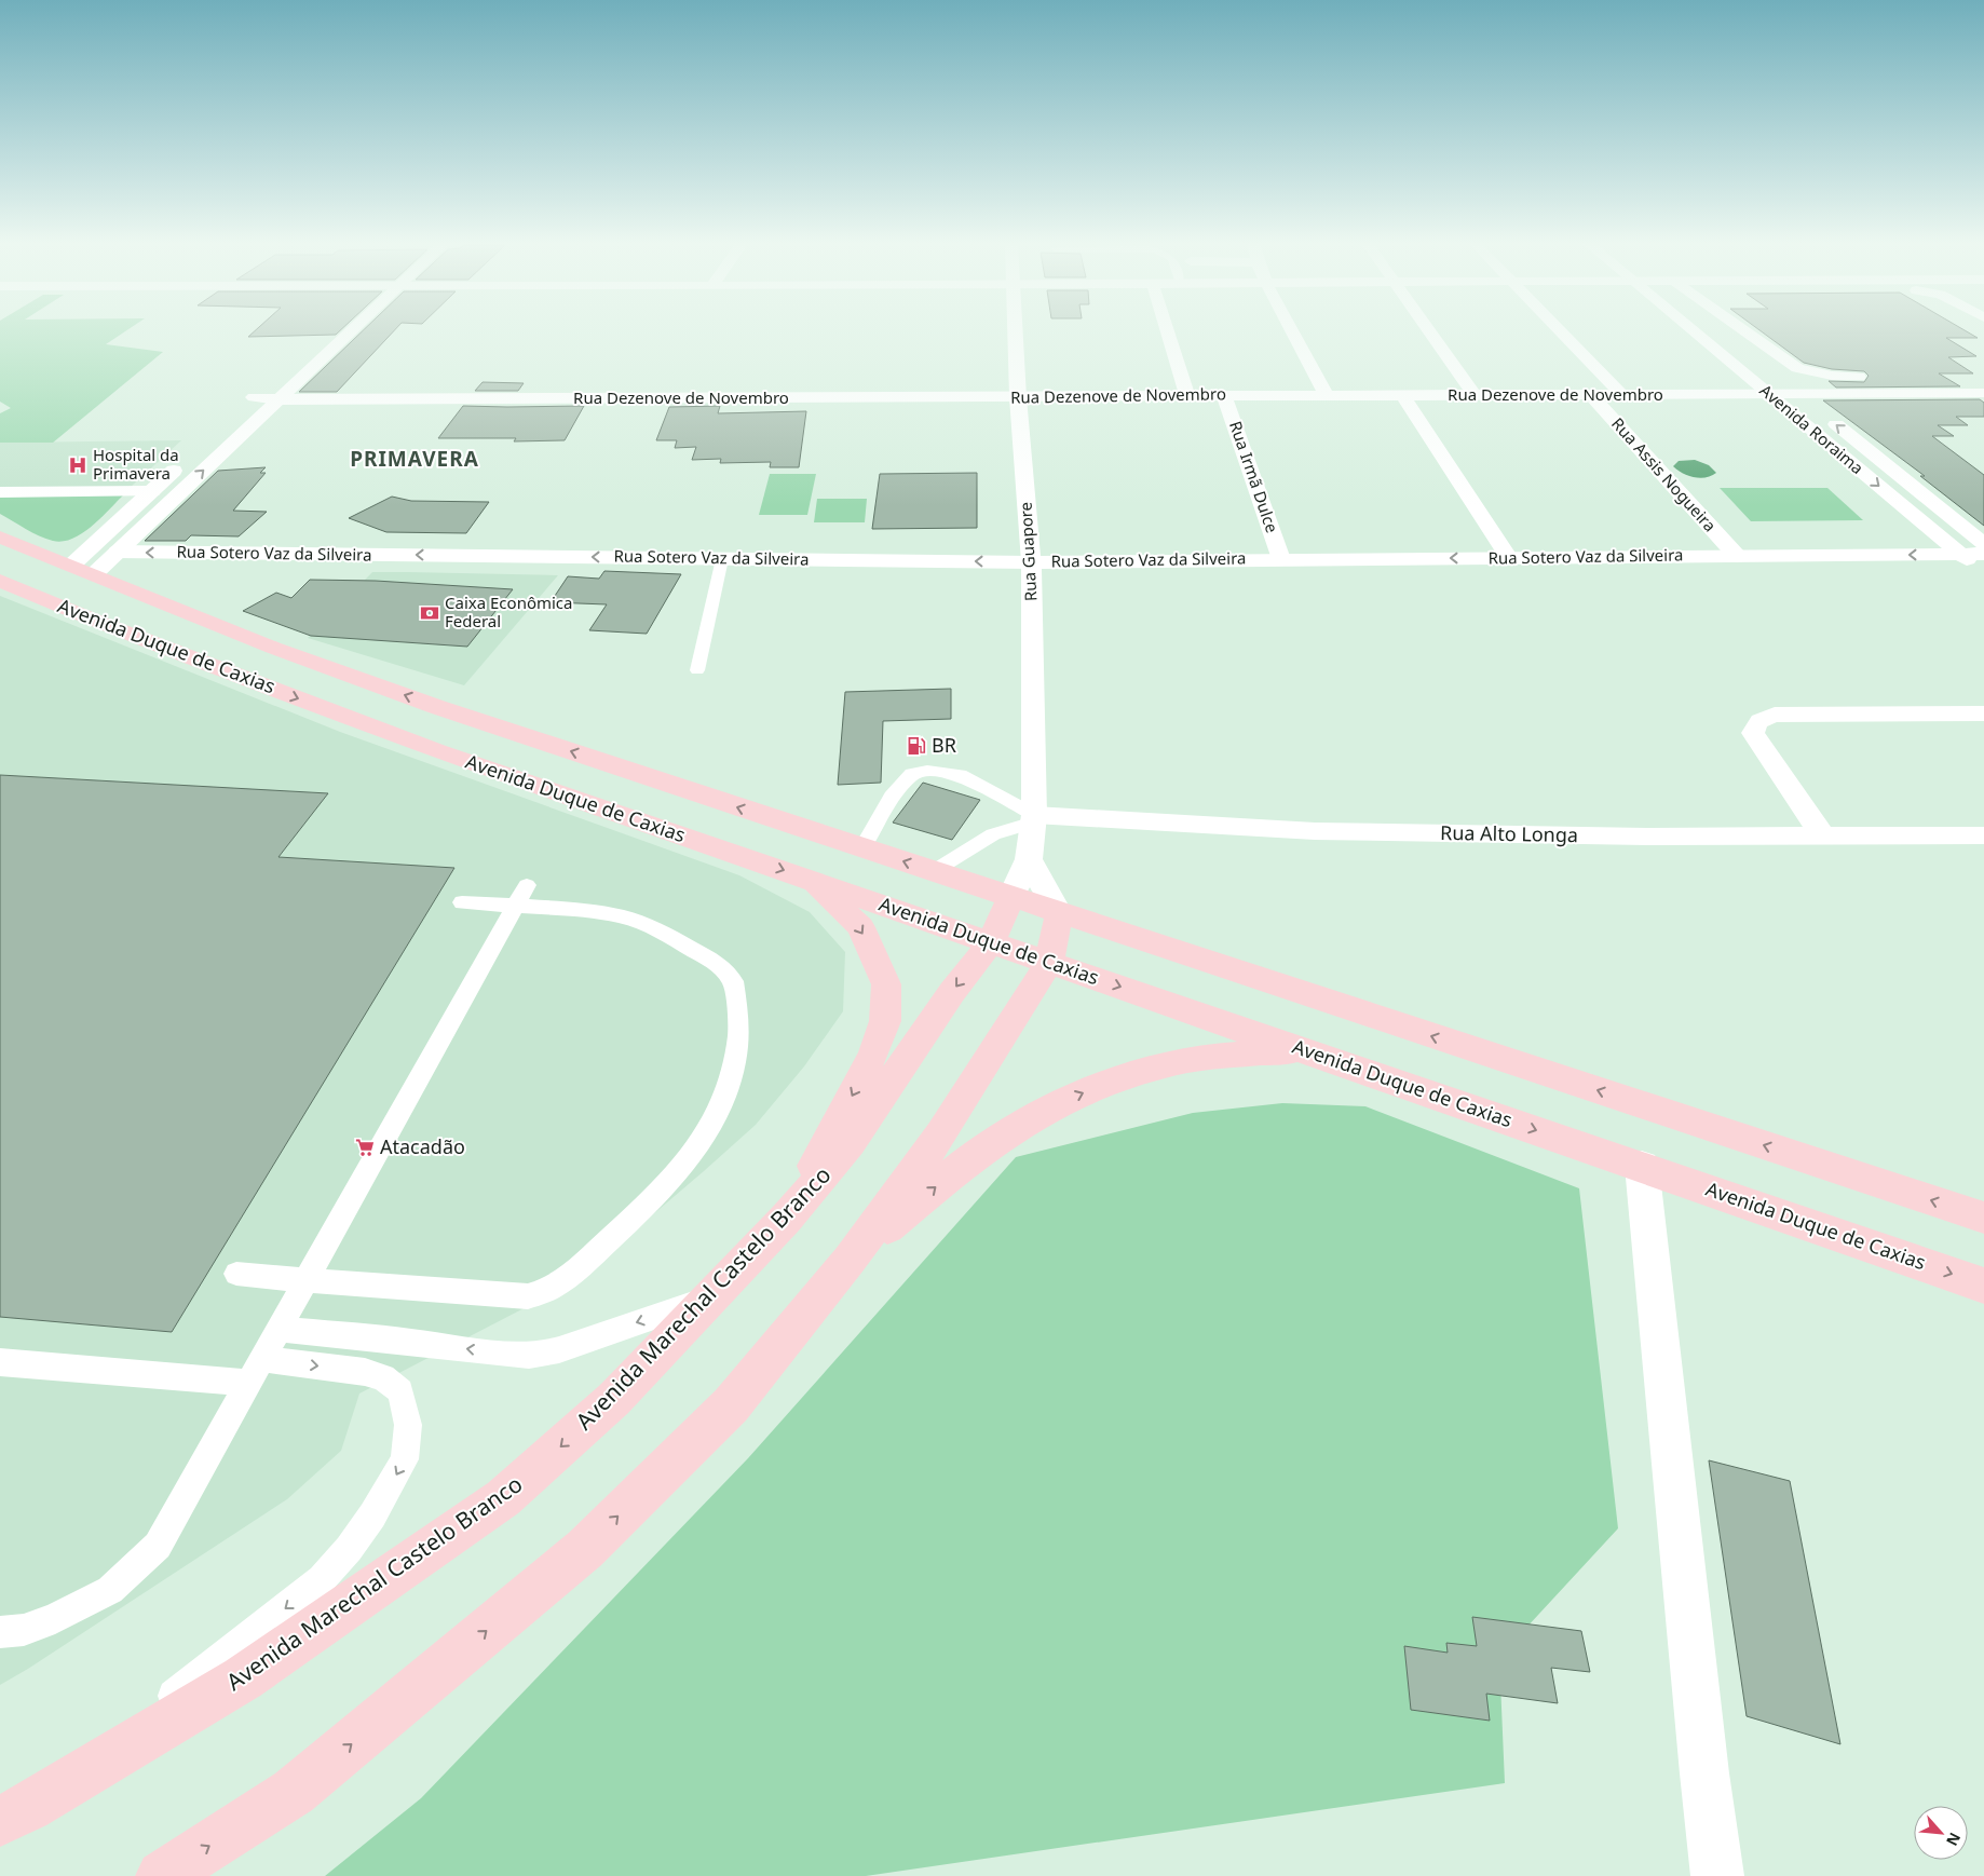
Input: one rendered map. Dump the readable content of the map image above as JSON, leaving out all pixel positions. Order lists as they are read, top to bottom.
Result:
{
  "streets": {
    "main road": ["Rua Guapore", "Avenida Duque de Caxias", "Avenida Marechal Castelo Branco"],
    "street": [
      "Rua Dezenove de Novembro",
      "Avenida Roraima",
      "Rua Assis Nogueira",
      "Rua Irmã Dulce",
      "Rua Sotero Vaz da Silveira",
      "Rua Alto Longa"
    ]
  },
  "crossings": [
    ["Rua Dezenove de Novembro", "Avenida Roraima"],
    ["Rua Dezenove de Novembro", "Rua Assis Nogueira"],
    ["Rua Dezenove de Novembro", "Rua Irmã Dulce"],
    ["Rua Dezenove de Novembro", "Rua Guapore"],
    ["Avenida Roraima", "Rua Sotero Vaz da Silveira"],
    ["Rua Assis Nogueira", "Rua Sotero Vaz da Silveira"],
    ["Rua Irmã Dulce", "Rua Sotero Vaz da Silveira"],
    ["Rua Guapore", "Rua Sotero Vaz da Silveira"],
    ["Rua Guapore", "Avenida Duque de Caxias"],
    ["Rua Guapore", "Rua Alto Longa"],
    ["Rua Guapore", "Avenida Marechal Castelo Branco"],
    ["Avenida Duque de Caxias", "Avenida Marechal Castelo Branco"]
  ],
  "one_way": ["Rua Sotero Vaz da Silveira"],
  "districts": ["PRIMAVERA"],
  "places": {
    "hospital": ["Hospital da Primavera"],
    "bank": ["Caixa Econômica Federal"],
    "fuel station": ["BR"],
    "supermarket": ["Atacadão"]
  },
  "north": "bottom right"
}
